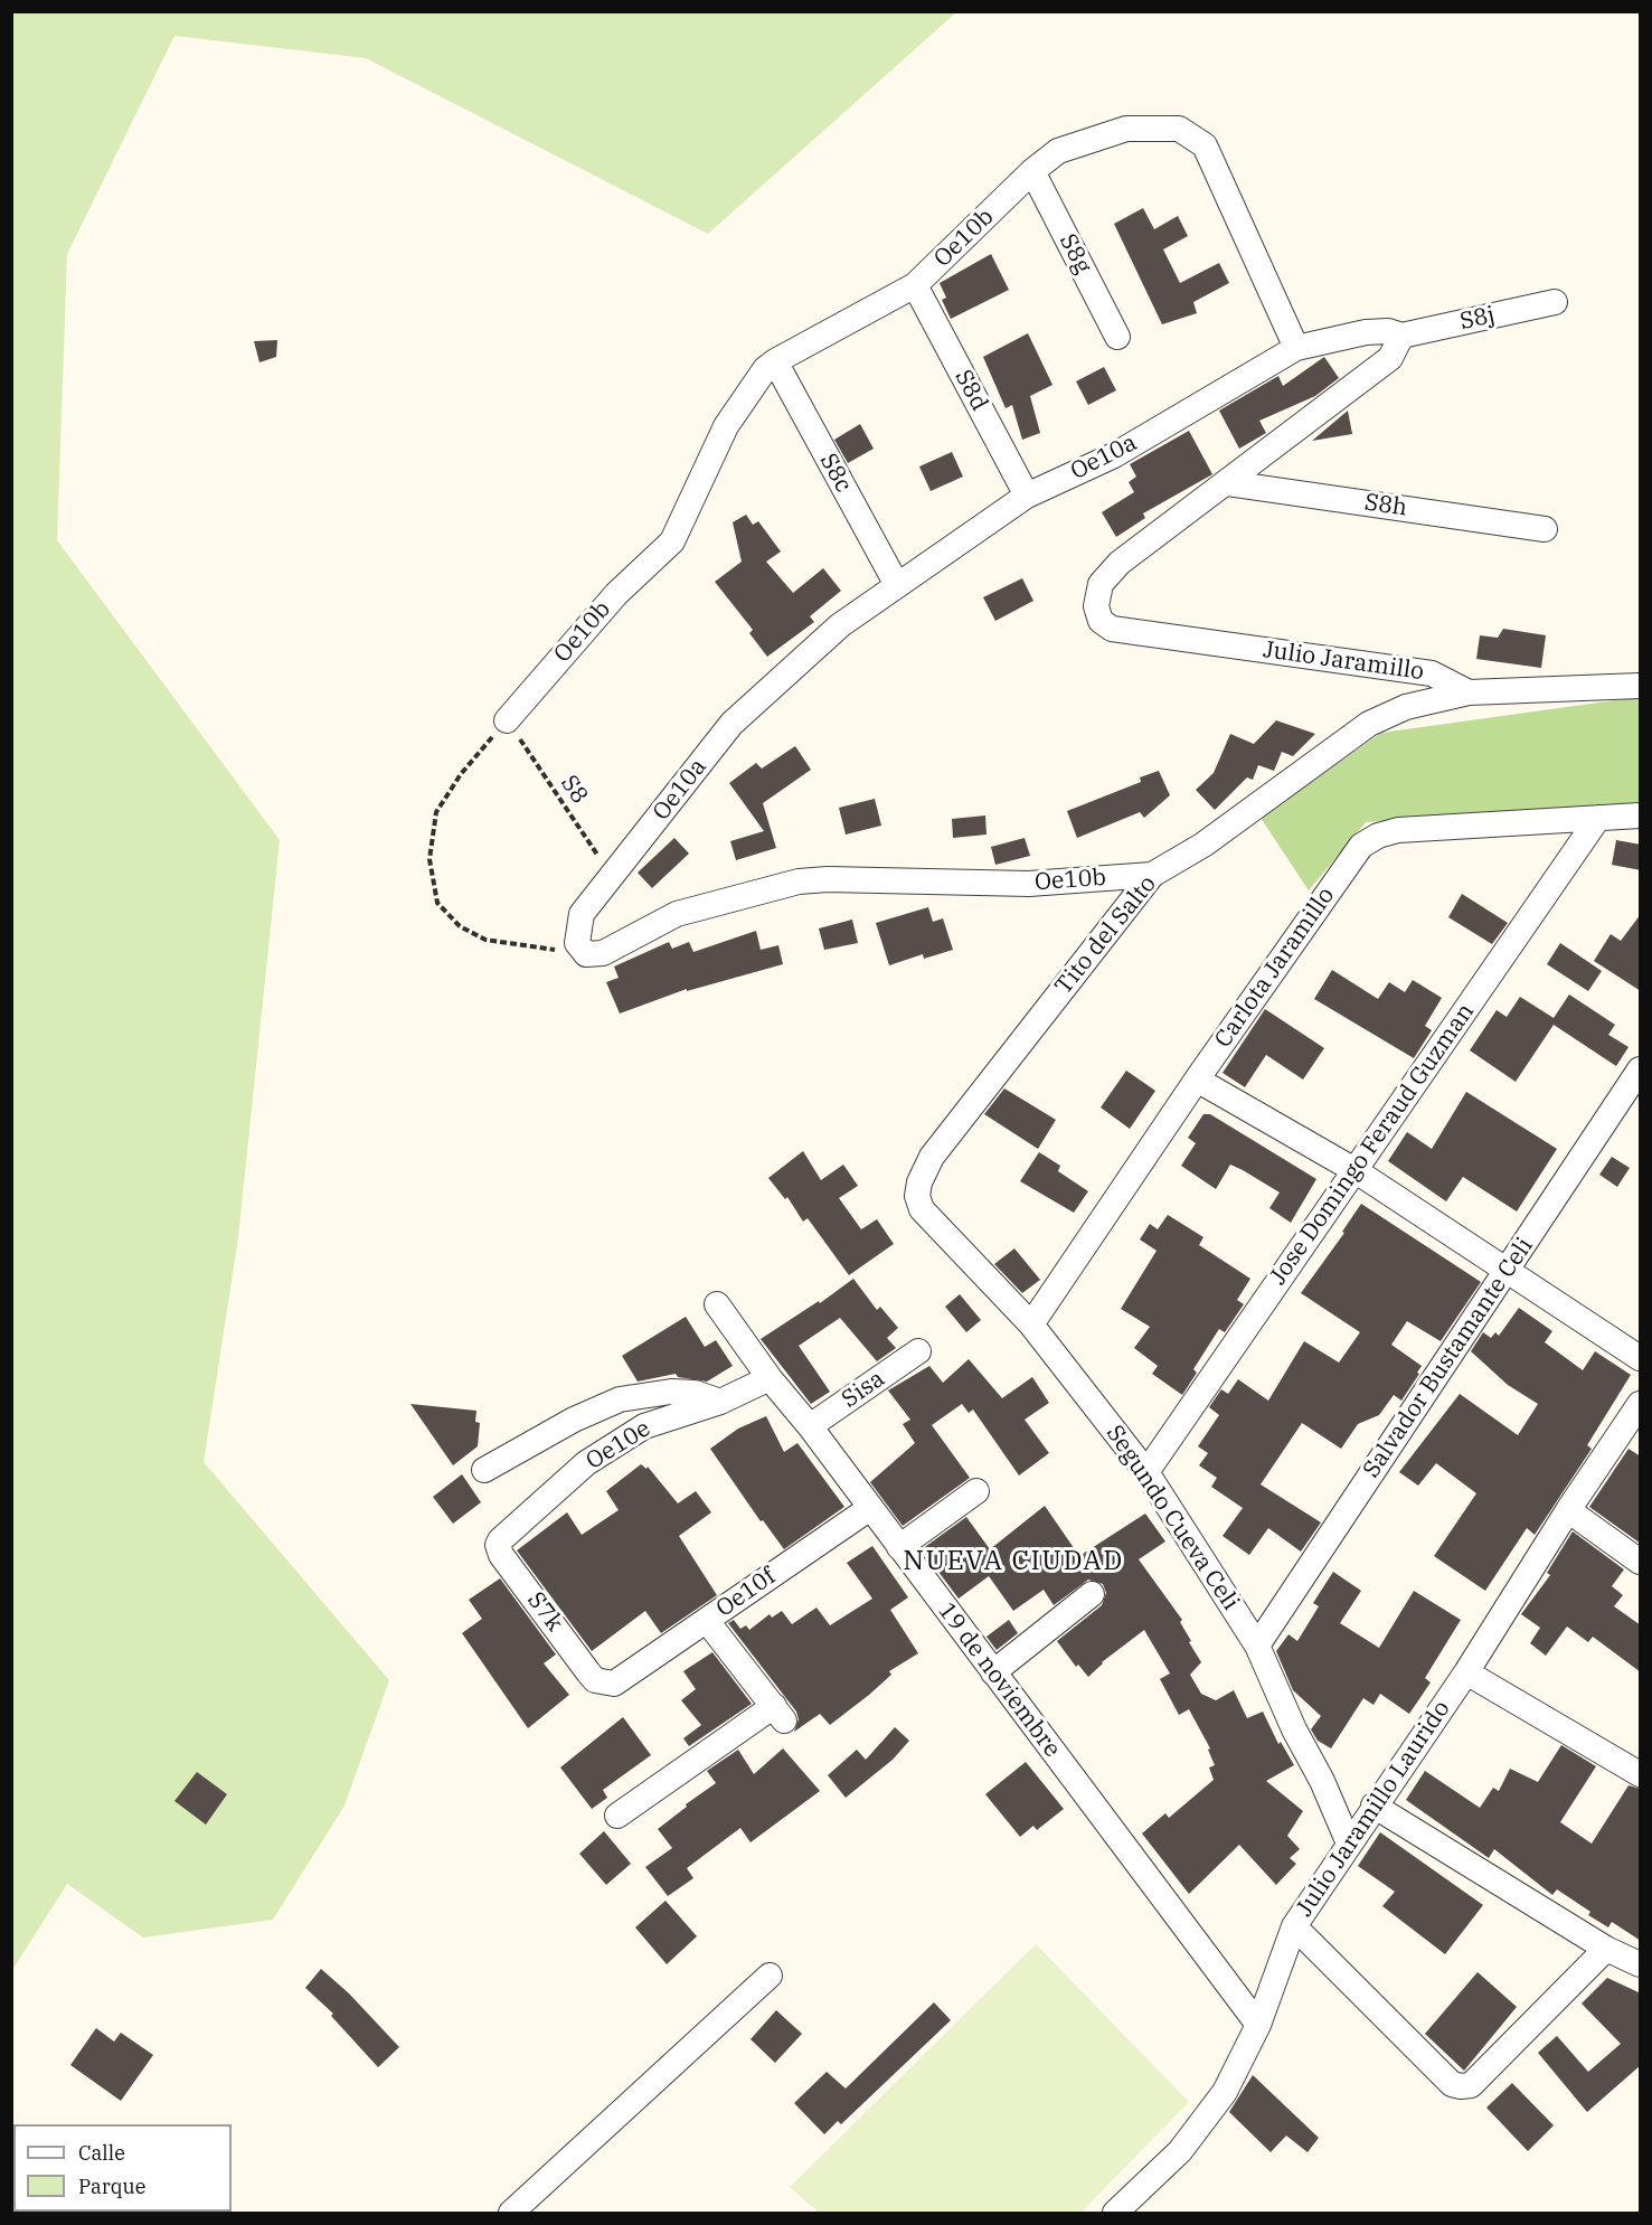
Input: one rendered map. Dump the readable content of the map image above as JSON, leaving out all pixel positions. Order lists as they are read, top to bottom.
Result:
{
  "streets": {
    "street": [
      "Oe10b",
      "S8g",
      "S8j",
      "S8d",
      "Oe10a",
      "S8c",
      "S8h",
      "Julio Jaramillo",
      "Tito del Salto",
      "Carlota Jaramillo",
      "Jose Domingo Feraud Guzman",
      "Salvador Bustamante Celi",
      "Sisa",
      "Oe10e",
      "Segundo Cueva Celi",
      "Oe10f",
      "S7k",
      "19 de noviembre",
      "Julio Jaramillo Laurido"
    ],
    "path": ["S8"]
  },
  "crossings": [
    ["Oe10b", "S8g"],
    ["Oe10b", "S8d"],
    ["Oe10b", "Oe10a"],
    ["Oe10b", "S8c"],
    ["Oe10b", "S8"],
    ["Oe10b", "Tito del Salto"],
    ["S8j", "Oe10a"],
    ["S8d", "Oe10a"],
    ["Oe10a", "S8c"],
    ["Oe10a", "S8"],
    ["S8h", "Julio Jaramillo"],
    ["Julio Jaramillo", "Tito del Salto"],
    ["Tito del Salto", "Segundo Cueva Celi"],
    ["Carlota Jaramillo", "Jose Domingo Feraud Guzman"],
    ["Carlota Jaramillo", "Segundo Cueva Celi"],
    ["Jose Domingo Feraud Guzman", "Segundo Cueva Celi"],
    ["Salvador Bustamante Celi", "Segundo Cueva Celi"],
    ["Sisa", "19 de noviembre"],
    ["Oe10e", "S7k"],
    ["Oe10e", "19 de noviembre"],
    ["Segundo Cueva Celi", "Julio Jaramillo Laurido"],
    ["Oe10f", "S7k"],
    ["Oe10f", "19 de noviembre"],
    ["19 de noviembre", "Julio Jaramillo Laurido"]
  ],
  "districts": ["NUEVA CIUDAD"],
  "legend": ["Calle", "Parque"]
}
